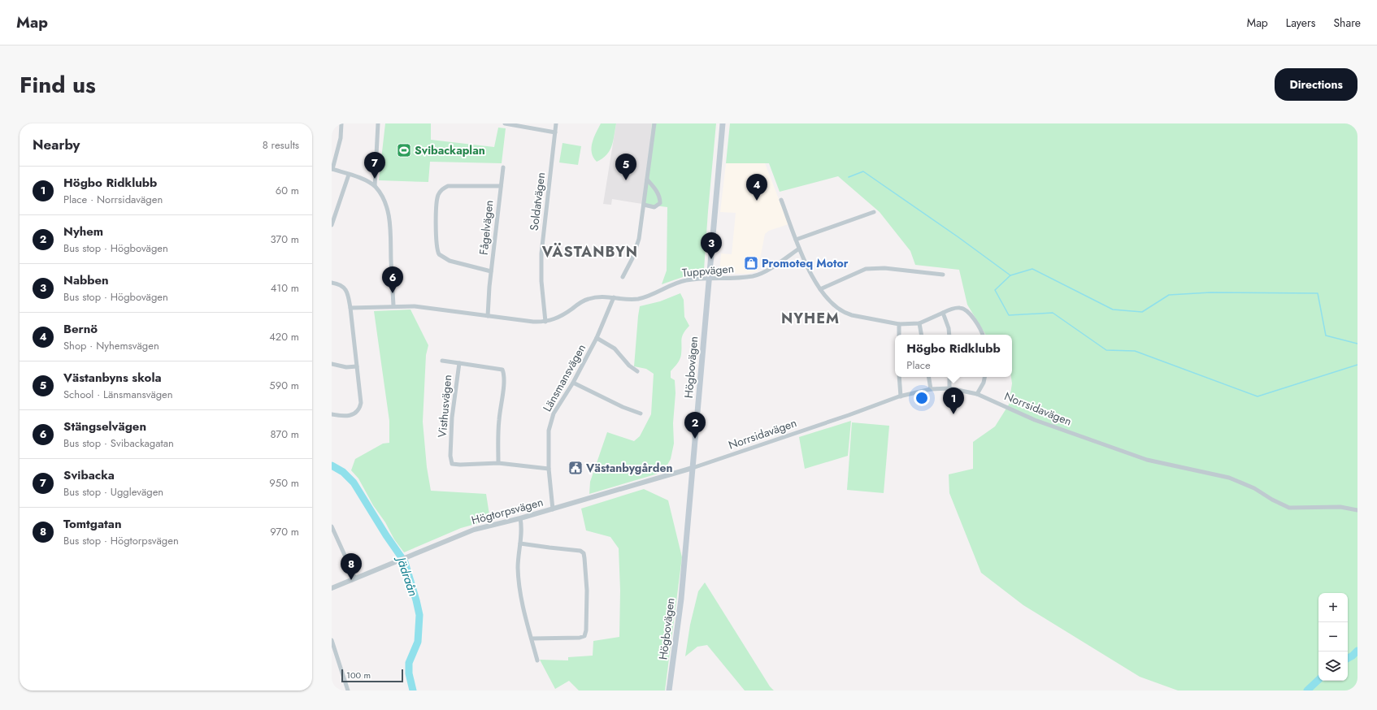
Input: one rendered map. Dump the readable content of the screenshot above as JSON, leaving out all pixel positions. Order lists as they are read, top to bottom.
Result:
{
  "streets": {
    "main road": ["Högbovägen"],
    "street": [
      "Soldatvägen",
      "Fågelvägen",
      "Tuppvägen",
      "Länsmansvägen",
      "Visthusvägen",
      "Norrsidavägen",
      "Högtorpsvägen"
    ]
  },
  "crossings": [
    ["Soldatvägen", "Tuppvägen"],
    ["Tuppvägen", "Högbovägen"],
    ["Tuppvägen", "Länsmansvägen"],
    ["Högbovägen", "Norrsidavägen"],
    ["Högbovägen", "Högtorpsvägen"],
    ["Länsmansvägen", "Visthusvägen"],
    ["Länsmansvägen", "Högtorpsvägen"],
    ["Norrsidavägen", "Högtorpsvägen"]
  ],
  "districts": ["VÄSTANBYN", "NYHEM"],
  "water": ["Jädraån"],
  "places": {
    "sports": ["Svibackaplan"],
    "shop": ["Promoteq Motor"],
    "public building": ["Västanbygården"]
  },
  "scale_bar": "100 m",
  "page": {
    "header": "Map",
    "nav": ["Map", "Layers", "Share"],
    "title": "Find us",
    "buttons": "Directions",
    "heading": ["Nearby", "8 results"],
    "pins": [
      "7",
      "5",
      "4",
      "3",
      "6",
      "1",
      "2",
      "8"
    ],
    "list": [
      {
        "mark": "1",
        "name": "Högbo Ridklubb",
        "note": "Place · Norrsidavägen",
        "value": "60 m"
      },
      {
        "mark": "2",
        "name": "Nyhem",
        "note": "Bus stop · Högbovägen",
        "value": "370 m"
      },
      {
        "mark": "3",
        "name": "Nabben",
        "note": "Bus stop · Högbovägen",
        "value": "410 m"
      },
      {
        "mark": "4",
        "name": "Bernö",
        "note": "Shop · Nyhemsvägen",
        "value": "420 m"
      },
      {
        "mark": "5",
        "name": "Västanbyns skola",
        "note": "School · Länsmansvägen",
        "value": "590 m"
      },
      {
        "mark": "6",
        "name": "Stängselvägen",
        "note": "Bus stop · Svibackagatan",
        "value": "870 m"
      },
      {
        "mark": "7",
        "name": "Svibacka",
        "note": "Bus stop · Ugglevägen",
        "value": "950 m"
      },
      {
        "mark": "8",
        "name": "Tomtgatan",
        "note": "Bus stop · Högtorpsvägen",
        "value": "970 m"
      }
    ],
    "popup": ["Högbo Ridklubb", "Place"],
    "map_buttons": ["+", "−"],
    "scale": "100 m"
  }
}
